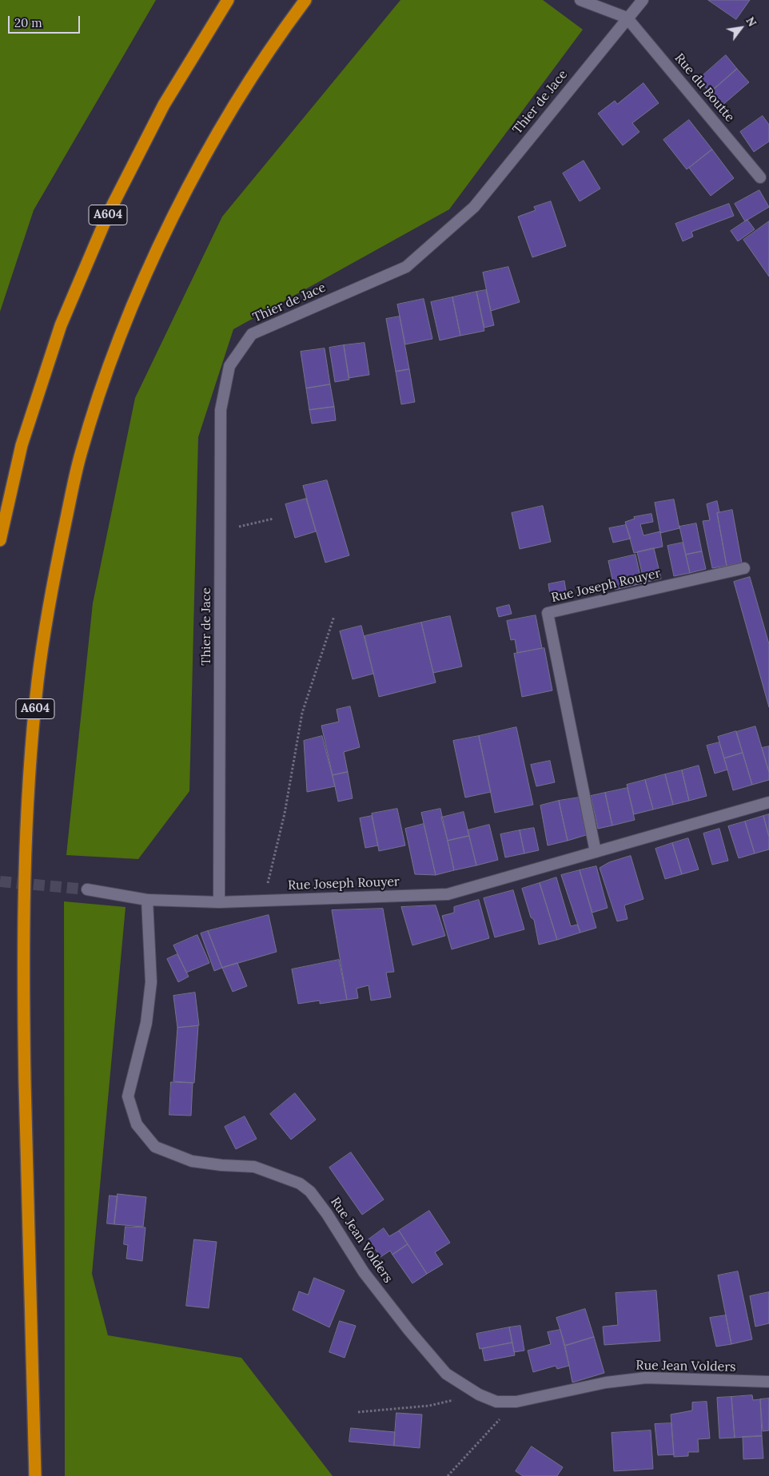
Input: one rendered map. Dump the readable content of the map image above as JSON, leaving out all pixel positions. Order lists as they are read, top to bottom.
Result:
{
  "streets": {
    "highway": ["A604"],
    "street": [
      "Rue du Boutte",
      "Thier de Jace",
      "Rue Joseph Rouyer",
      "Rue Jean Volders"
    ]
  },
  "crossings": [
    ["Rue du Boutte", "Thier de Jace"],
    ["Thier de Jace", "Rue Joseph Rouyer"],
    ["Rue Joseph Rouyer", "Rue Jean Volders"]
  ],
  "scale_bar": "20 m",
  "north": "top right"
}
